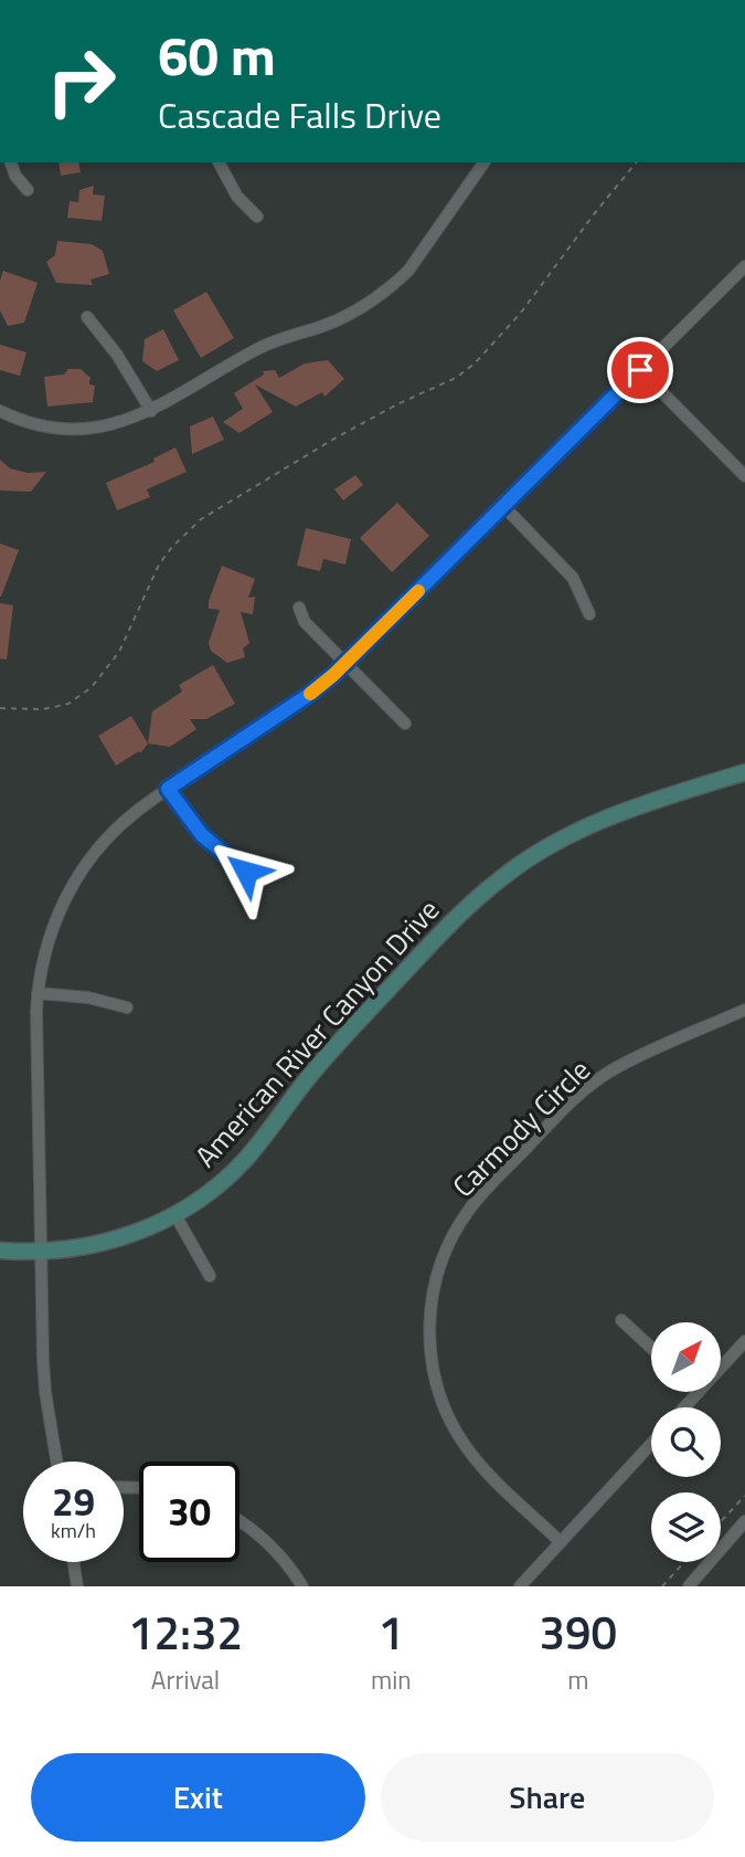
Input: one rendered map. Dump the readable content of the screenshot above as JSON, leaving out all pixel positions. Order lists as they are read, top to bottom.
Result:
{
  "streets": {
    "street": ["American River Canyon Drive", "Carmody Circle"]
  },
  "north": "top right",
  "page": {
    "turn": ["60 m", "Cascade Falls Drive"],
    "speed": "29 km/h",
    "limit": "30",
    "eta": [
      "12:32",
      "Arrival",
      "1",
      "min",
      "390",
      "m"
    ],
    "buttons": ["Exit", "Share"]
  }
}
